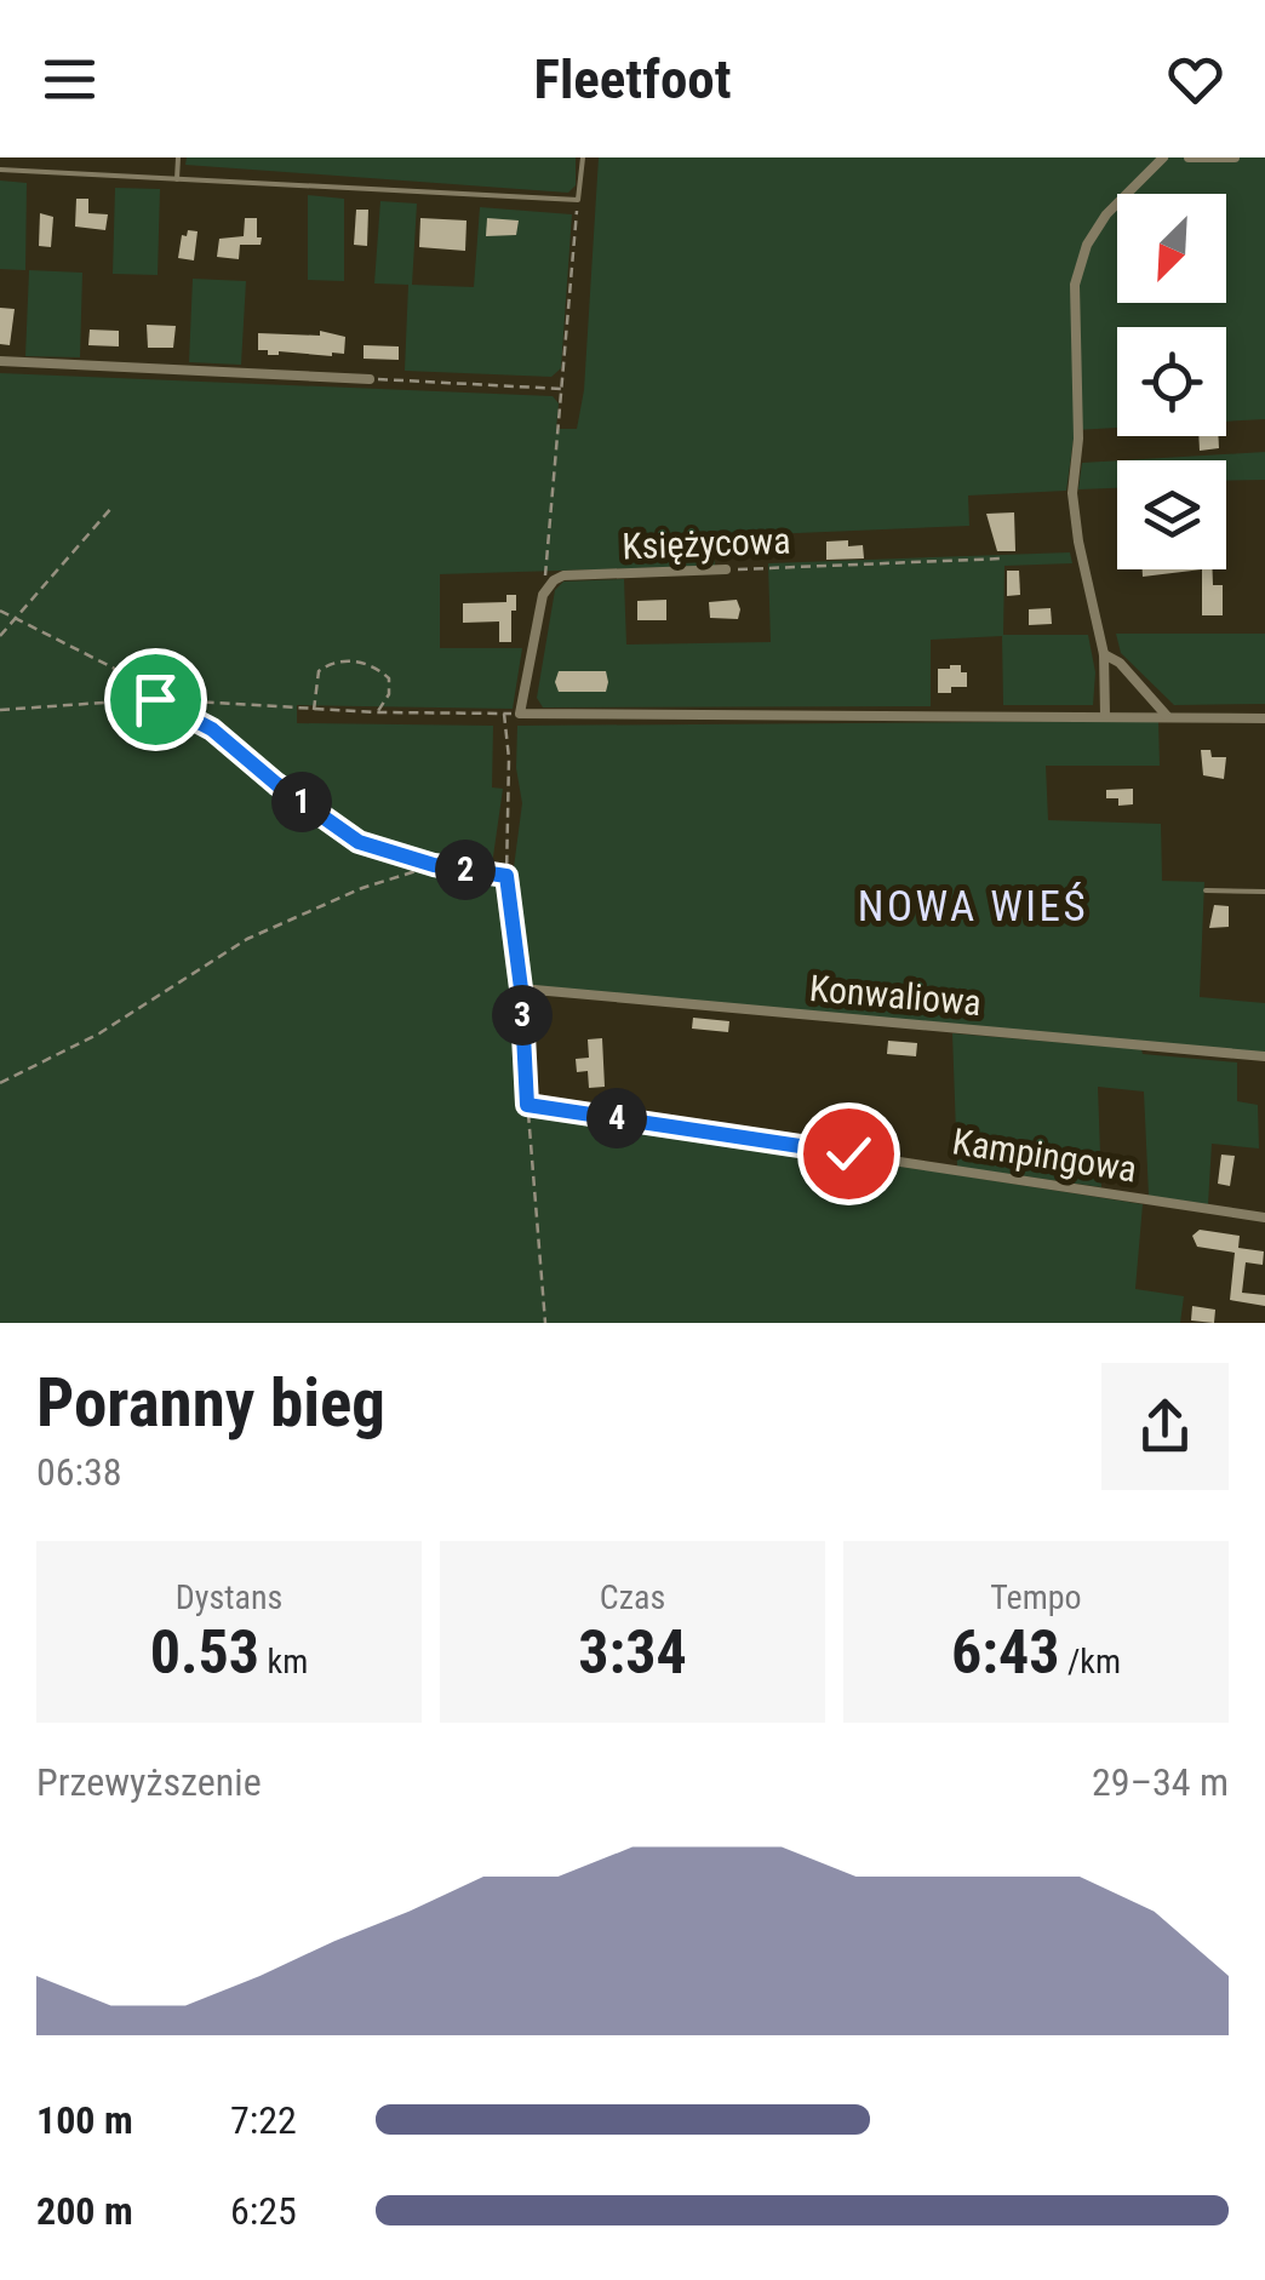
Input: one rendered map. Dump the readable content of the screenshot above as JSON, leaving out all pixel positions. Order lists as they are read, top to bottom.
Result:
{
  "streets": {
    "street": ["Księżycowa", "Konwaliowa", "Kampingowa"]
  },
  "districts": ["NOWA WIEŚ"],
  "north": "bottom left",
  "page": {
    "header": "Fleetfoot",
    "pins": [
      "1",
      "2",
      "3",
      "4"
    ],
    "heading": ["Poranny bieg", "06:38"],
    "stats": [
      ["Dystans", "0.53 km"],
      ["Czas", "3:34"],
      ["Tempo", "6:43 /km"]
    ],
    "chart": ["Przewyższenie", "29–34 m"],
    "list": [
      {
        "name": "100 m",
        "note": "7:22"
      },
      {
        "name": "200 m",
        "note": "6:25"
      }
    ]
  }
}
